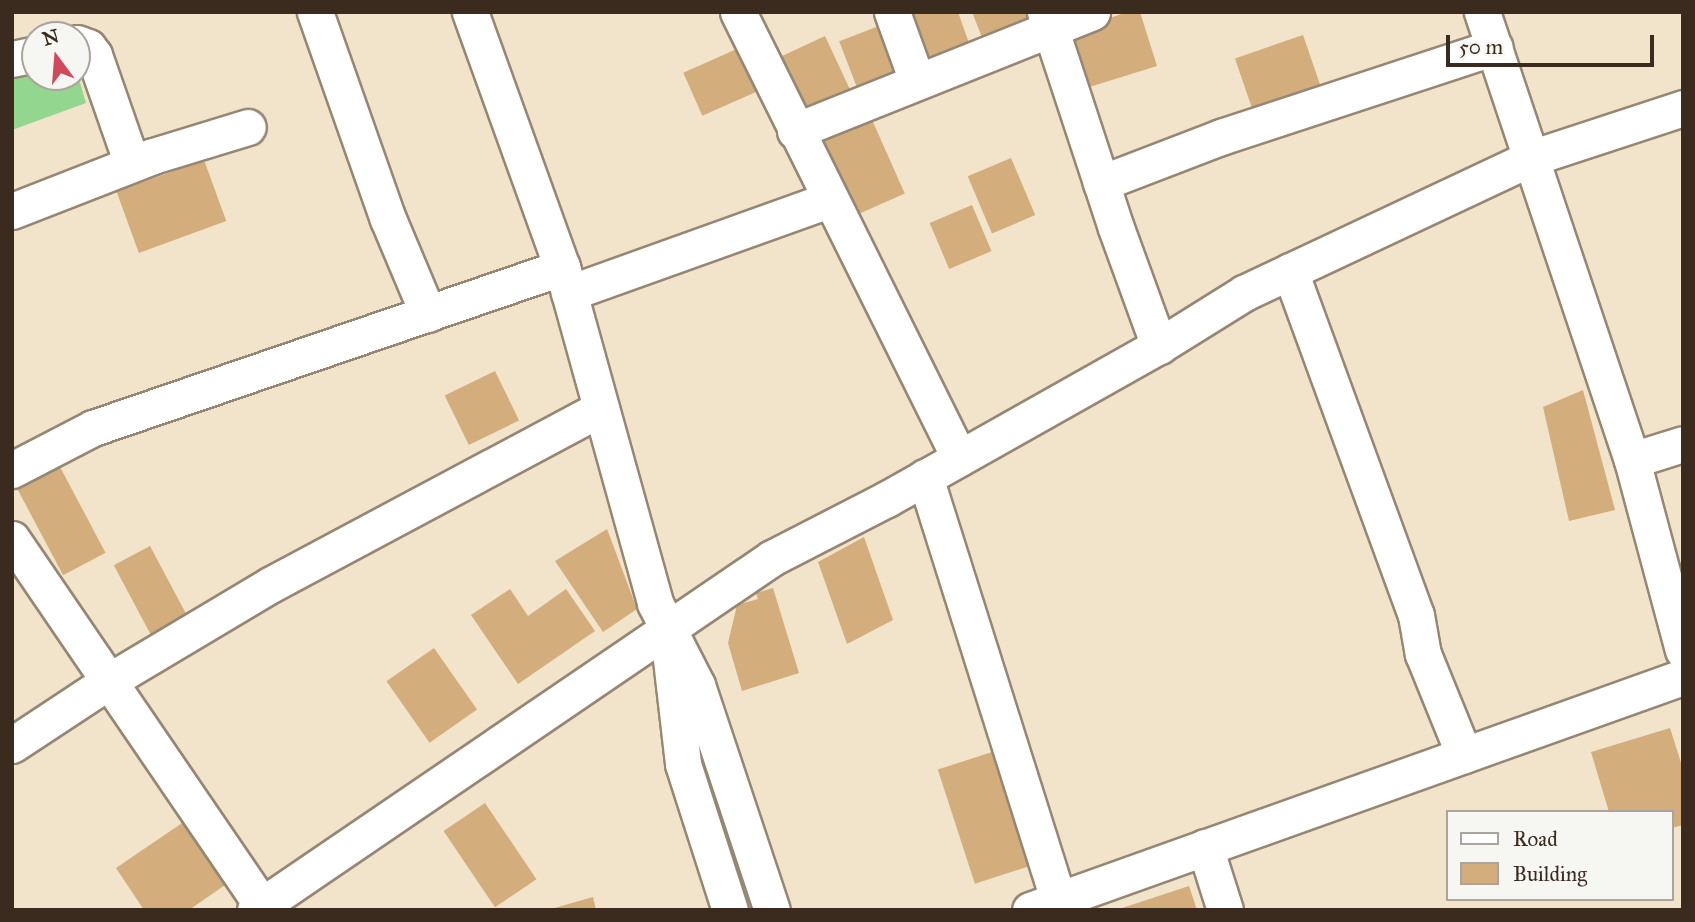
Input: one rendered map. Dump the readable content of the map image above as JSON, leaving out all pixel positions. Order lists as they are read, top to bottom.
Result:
{
  "legend": ["Road", "Building"],
  "scale_bar": "50 m",
  "north": "top"
}
